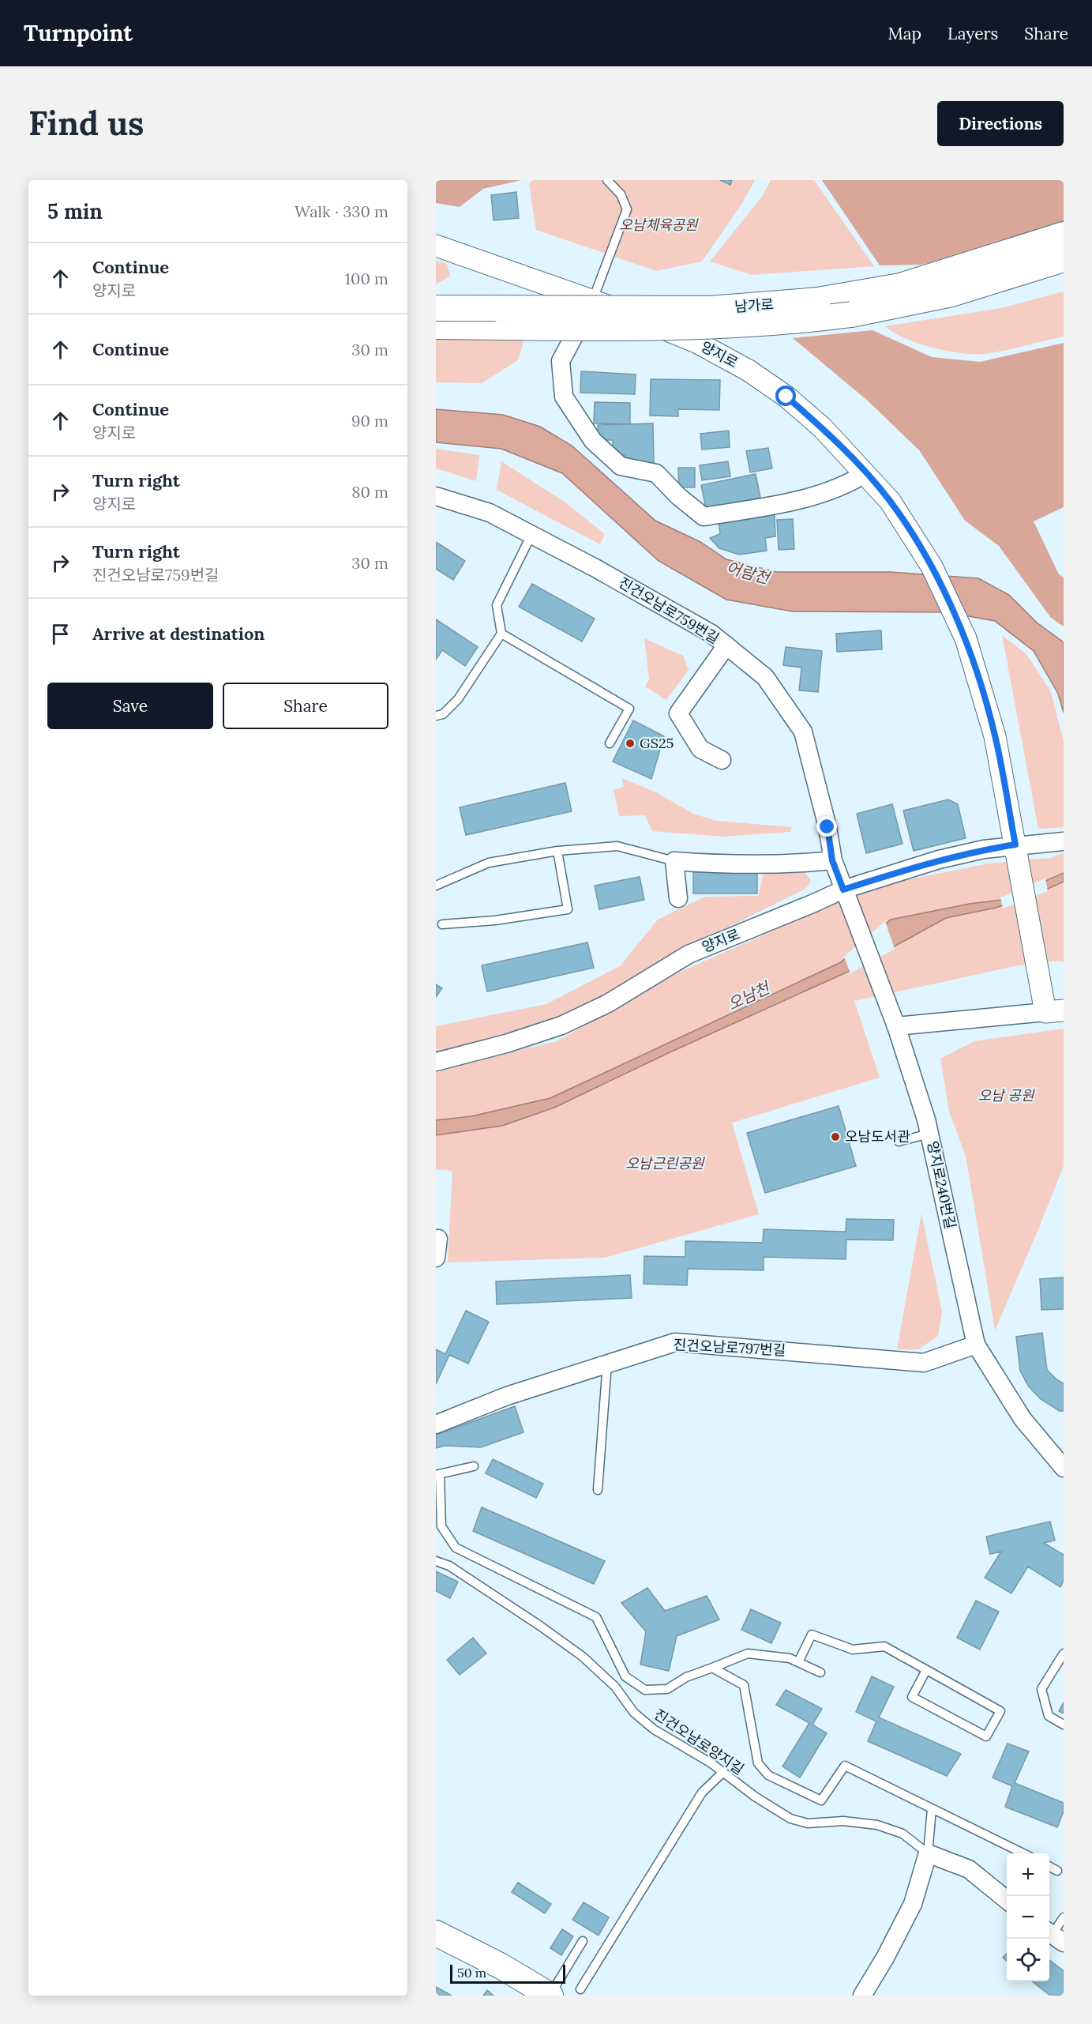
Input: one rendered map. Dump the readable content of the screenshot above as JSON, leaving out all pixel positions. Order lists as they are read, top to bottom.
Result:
{
  "streets": {
    "main road": ["남가로"],
    "street": [
      "양지로",
      "진건오남로759번길",
      "양지로240번길",
      "진건오남로797번길"
    ],
    "lane": ["진건오남로양지길"]
  },
  "crossings": [
    ["양지로", "진건오남로759번길"],
    ["진건오남로759번길", "양지로240번길"],
    ["양지로240번길", "진건오남로797번길"]
  ],
  "water": ["어람천", "오남천"],
  "parks": ["오남체육공원", "오남 공원", "오남근린공원"],
  "places": ["GS25", "오남도서관"],
  "scale_bar": "50 m",
  "page": {
    "header": "Turnpoint",
    "nav": ["Map", "Layers", "Share"],
    "buttons": [
      "Directions",
      ["Save", "Share"]
    ],
    "title": "Find us",
    "heading": ["5 min", "Walk · 330 m"],
    "list": [
      ["Continue", "양지로", "100 m"],
      ["Continue", "30 m"],
      ["Continue", "양지로", "90 m"],
      ["Turn right", "양지로", "80 m"],
      ["Turn right", "진건오남로759번길", "30 m"],
      "Arrive at destination"
    ],
    "map_buttons": ["+", "−"],
    "scale": "50 m"
  }
}
